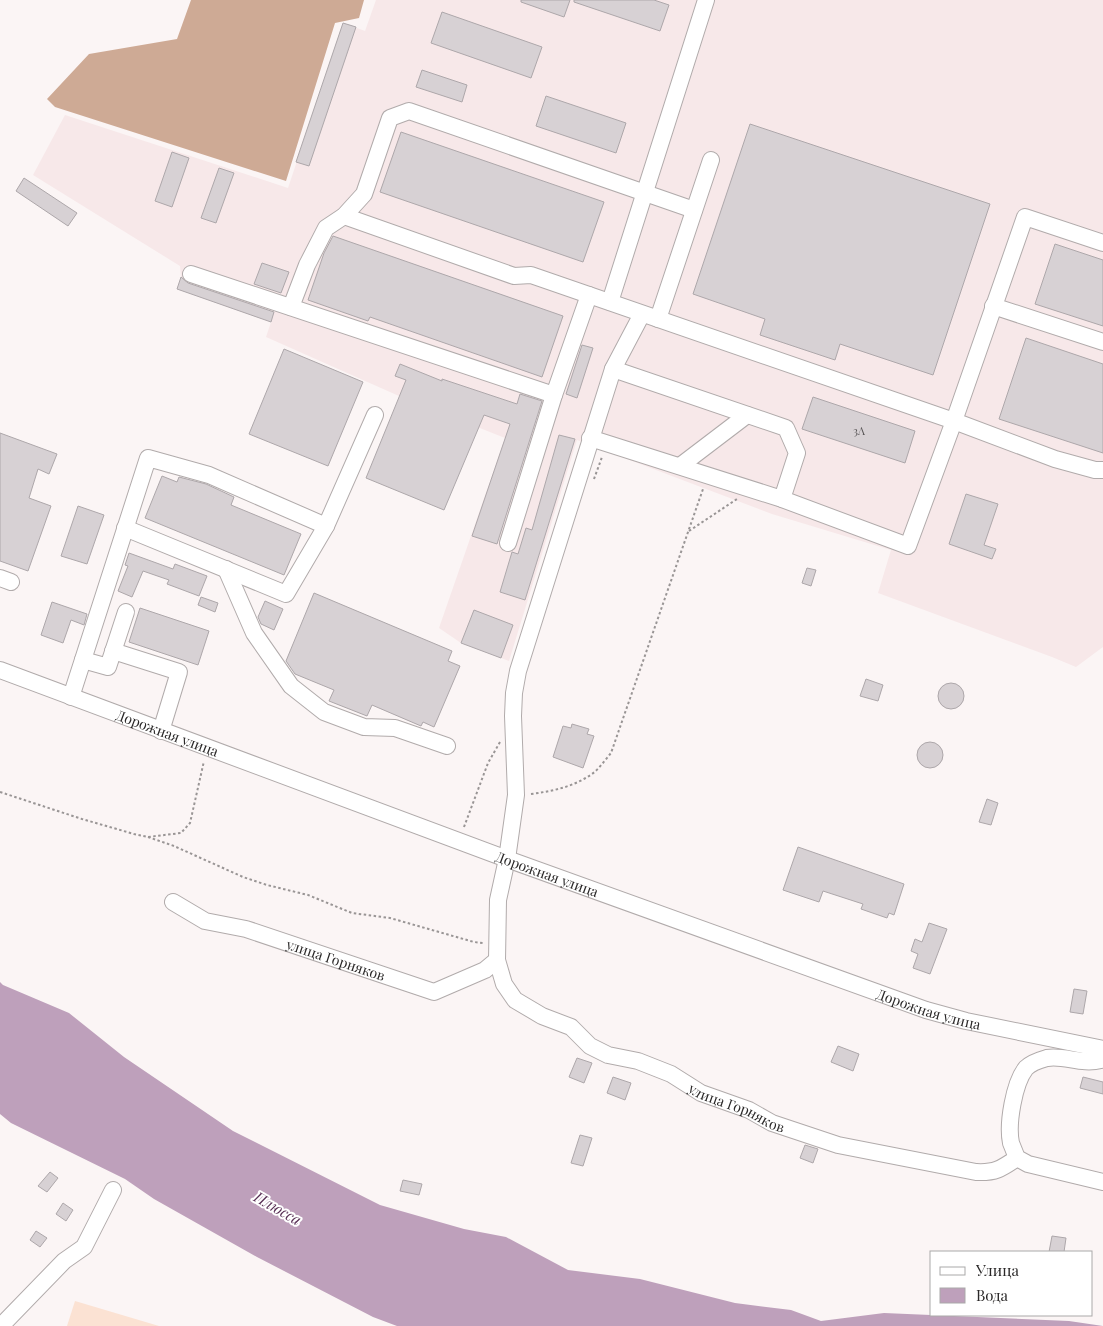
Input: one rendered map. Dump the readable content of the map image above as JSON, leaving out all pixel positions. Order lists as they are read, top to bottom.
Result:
{
  "streets": {
    "street": ["Дорожная улица", "улица Горняков"]
  },
  "crossings": [
    ["Дорожная улица", "улица Горняков"]
  ],
  "water": ["Плюсса"],
  "house_numbers": ["3А"],
  "legend": ["Улица", "Вода"]
}
